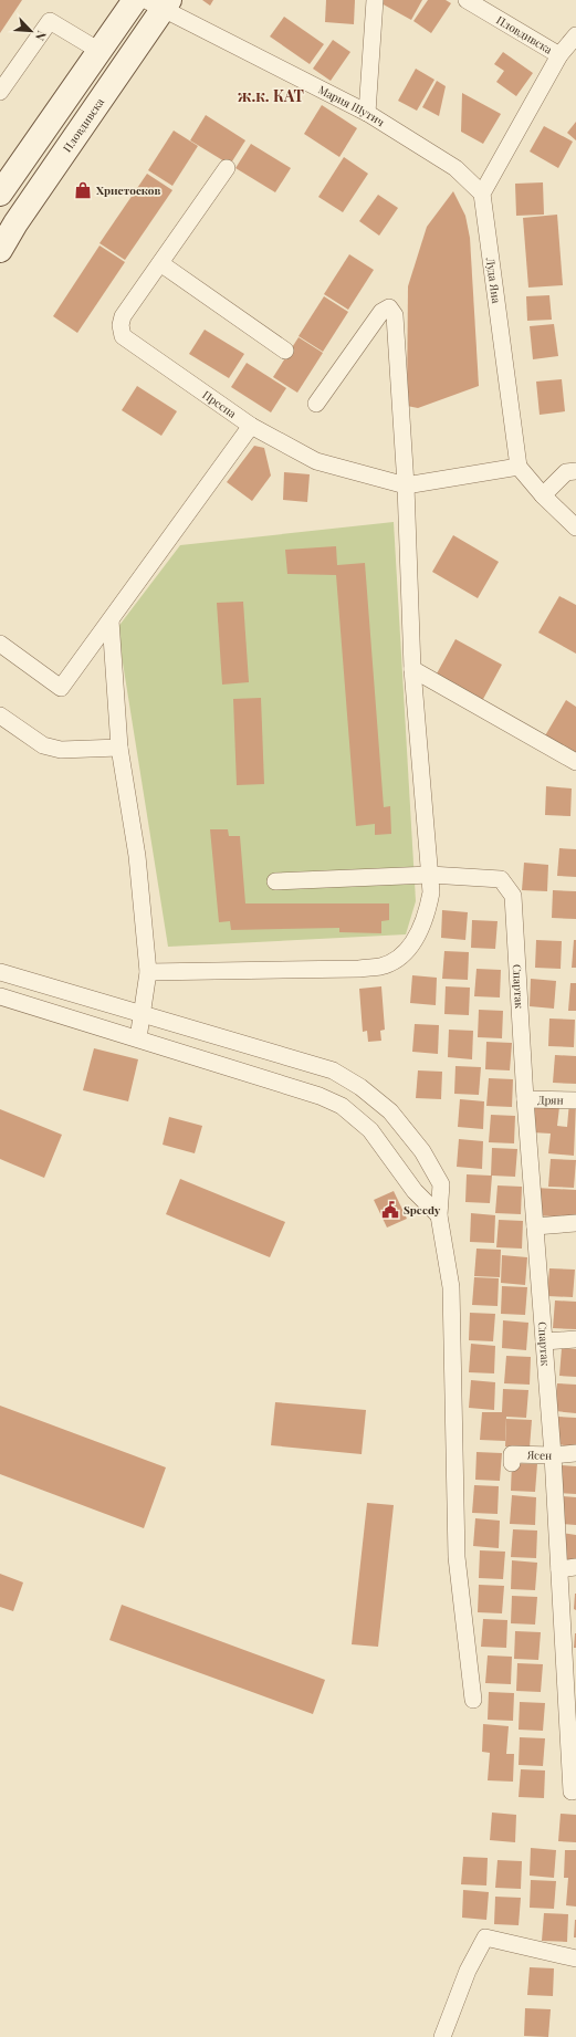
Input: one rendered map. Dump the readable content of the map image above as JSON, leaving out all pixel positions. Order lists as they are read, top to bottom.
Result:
{
  "streets": {
    "street": [
      "Пловдивска",
      "Мария Шутич",
      "Луда Яна",
      "Преспа",
      "Спартак",
      "Дрян",
      "Ясен"
    ]
  },
  "crossings": [
    ["Пловдивска", "Мария Шутич"],
    ["Мария Шутич", "Луда Яна"],
    ["Луда Яна", "Преспа"],
    ["Спартак", "Дрян"],
    ["Спартак", "Ясен"]
  ],
  "districts": ["ж.к. КАТ"],
  "places": {
    "shop": ["Христосков"],
    "public building": ["Speedy"]
  },
  "north": "bottom right"
}
